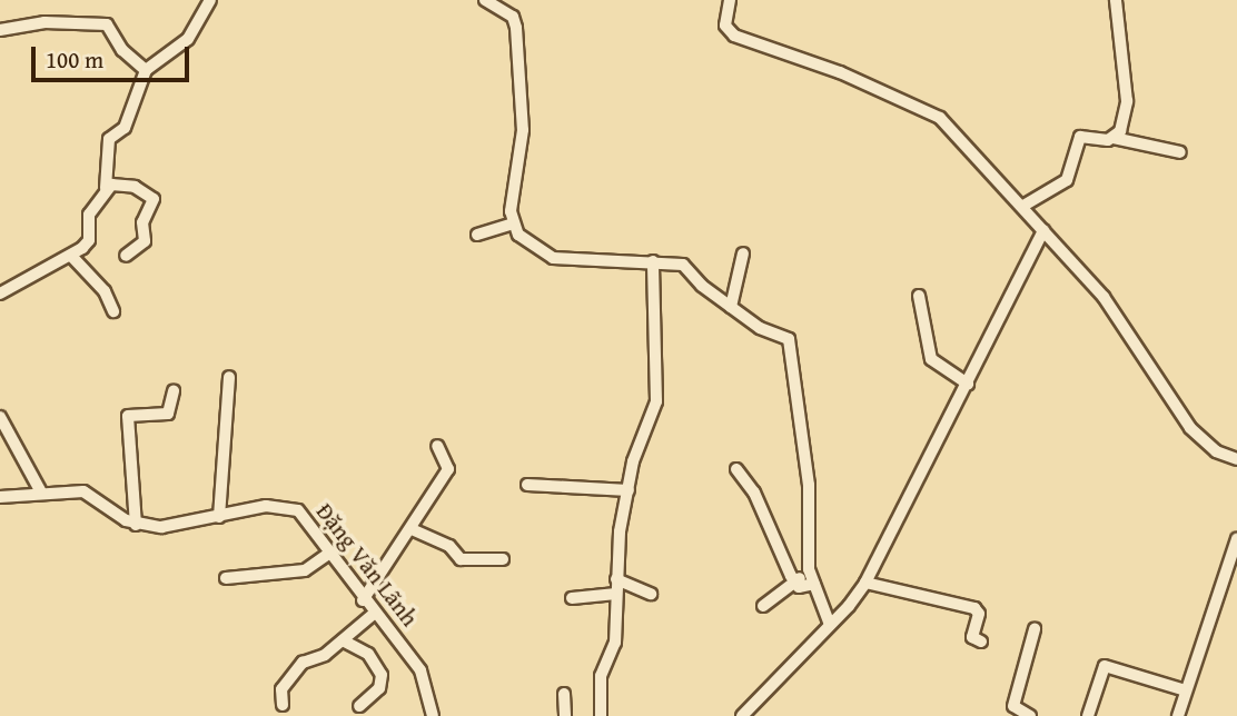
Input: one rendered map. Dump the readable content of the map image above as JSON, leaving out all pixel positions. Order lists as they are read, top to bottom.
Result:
{
  "streets": {
    "street": ["Đặng Văn Lãnh"]
  },
  "scale_bar": "100 m"
}
